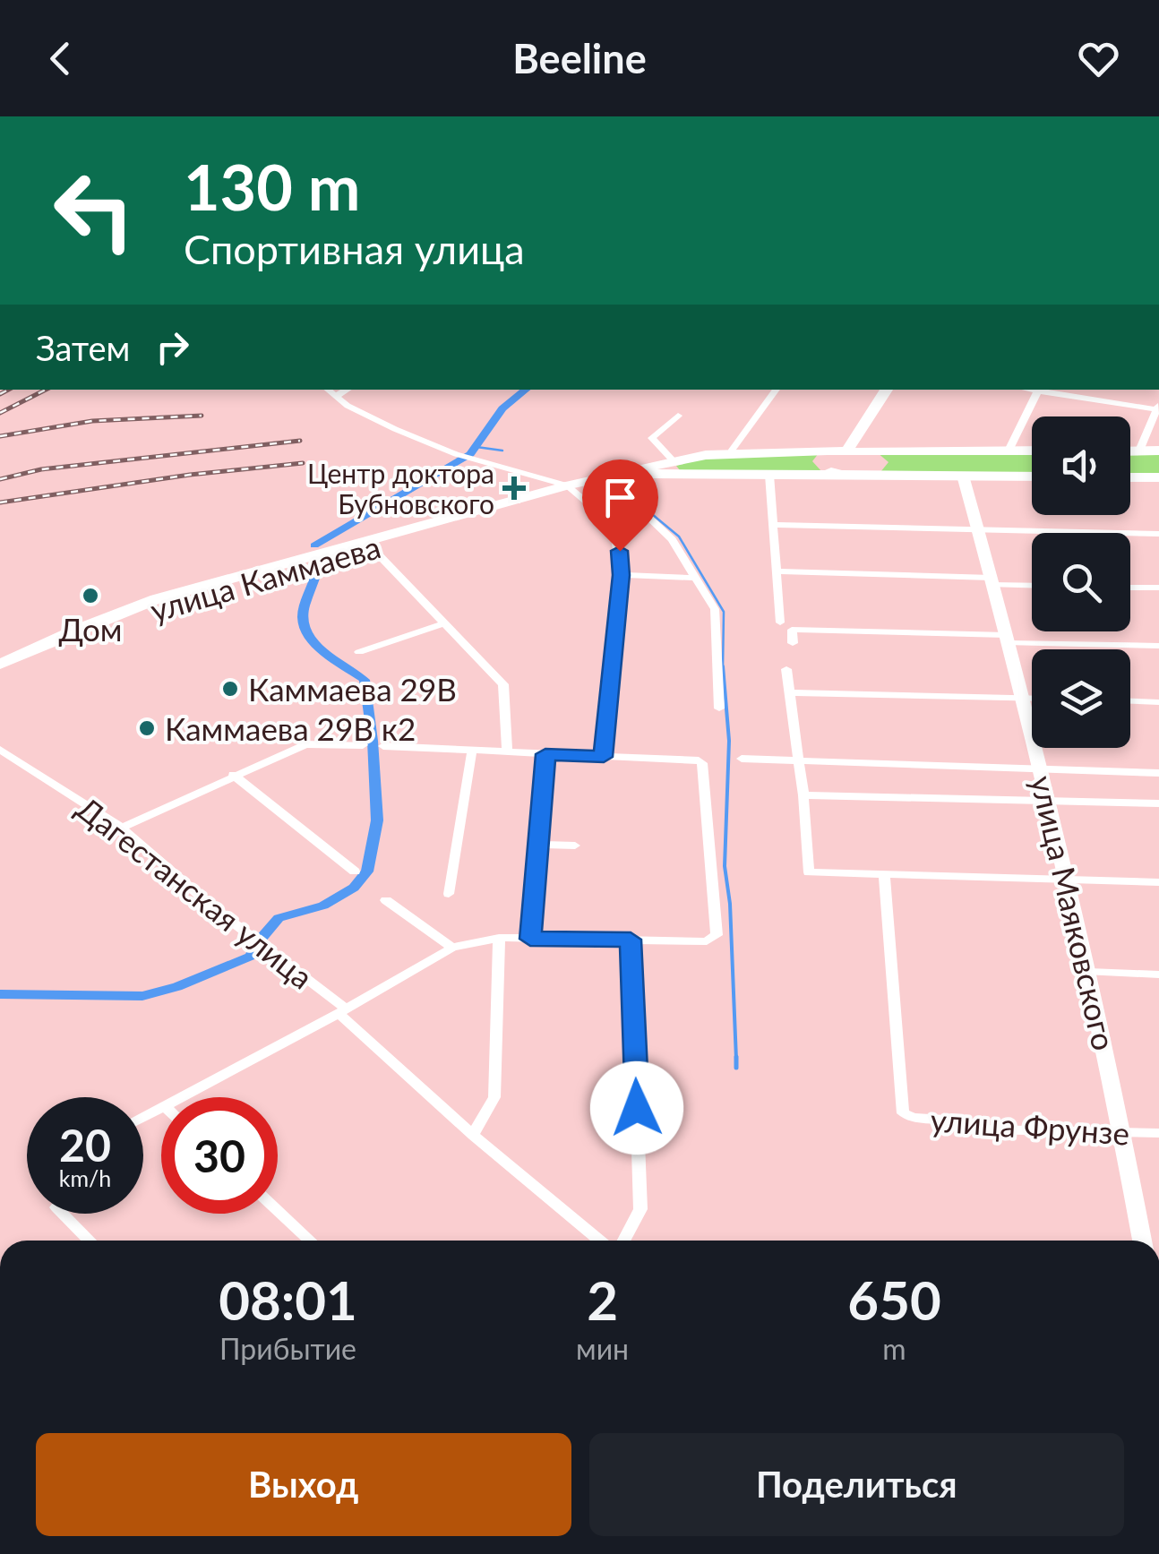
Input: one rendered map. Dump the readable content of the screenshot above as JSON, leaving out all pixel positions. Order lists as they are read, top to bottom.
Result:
{
  "streets": {
    "main road": ["улица Каммаева"],
    "street": ["Дагестанская улица", "улица Маяковского", "улица Фрунзе"]
  },
  "crossings": [
    ["улица Маяковского", "улица Фрунзе"]
  ],
  "places": {
    "health": ["Центр доктора Бубновского"],
    "other": ["Дом", "Каммаева 29В", "Каммаева 29В к2"]
  },
  "page": {
    "header": "Beeline",
    "turn": ["130 m", "Спортивная улица"],
    "then": "Затем",
    "speed": "20 km/h",
    "limit": "30",
    "eta": [
      "08:01",
      "Прибытие",
      "2",
      "мин",
      "650",
      "m"
    ],
    "buttons": ["Выход", "Поделиться"]
  }
}
